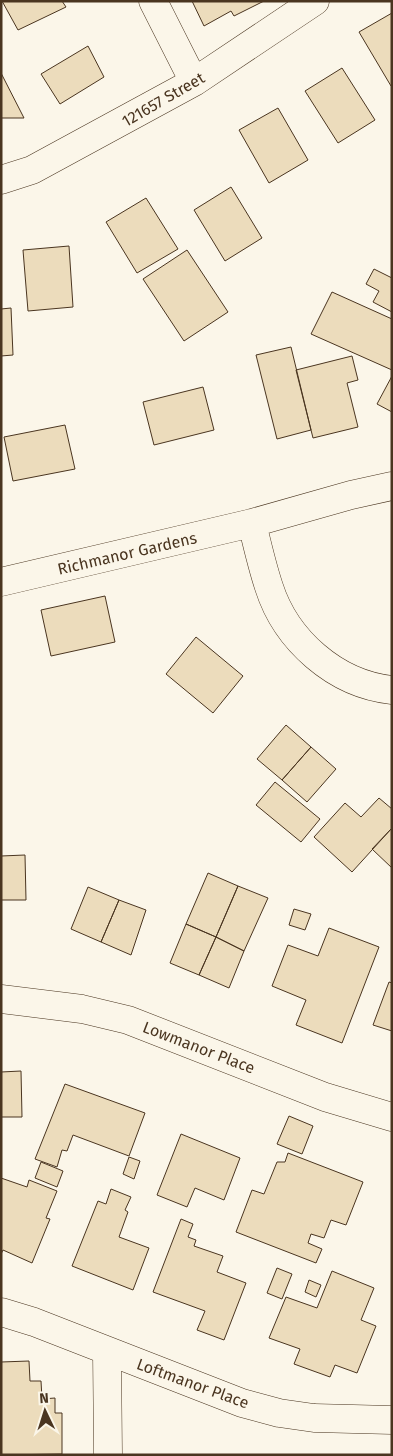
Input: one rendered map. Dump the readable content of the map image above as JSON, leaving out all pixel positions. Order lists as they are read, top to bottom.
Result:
{
  "streets": {
    "street": [
      "121657 Street",
      "Richmanor Gardens",
      "Lowmanor Place",
      "Loftmanor Place"
    ]
  },
  "north": "top"
}
